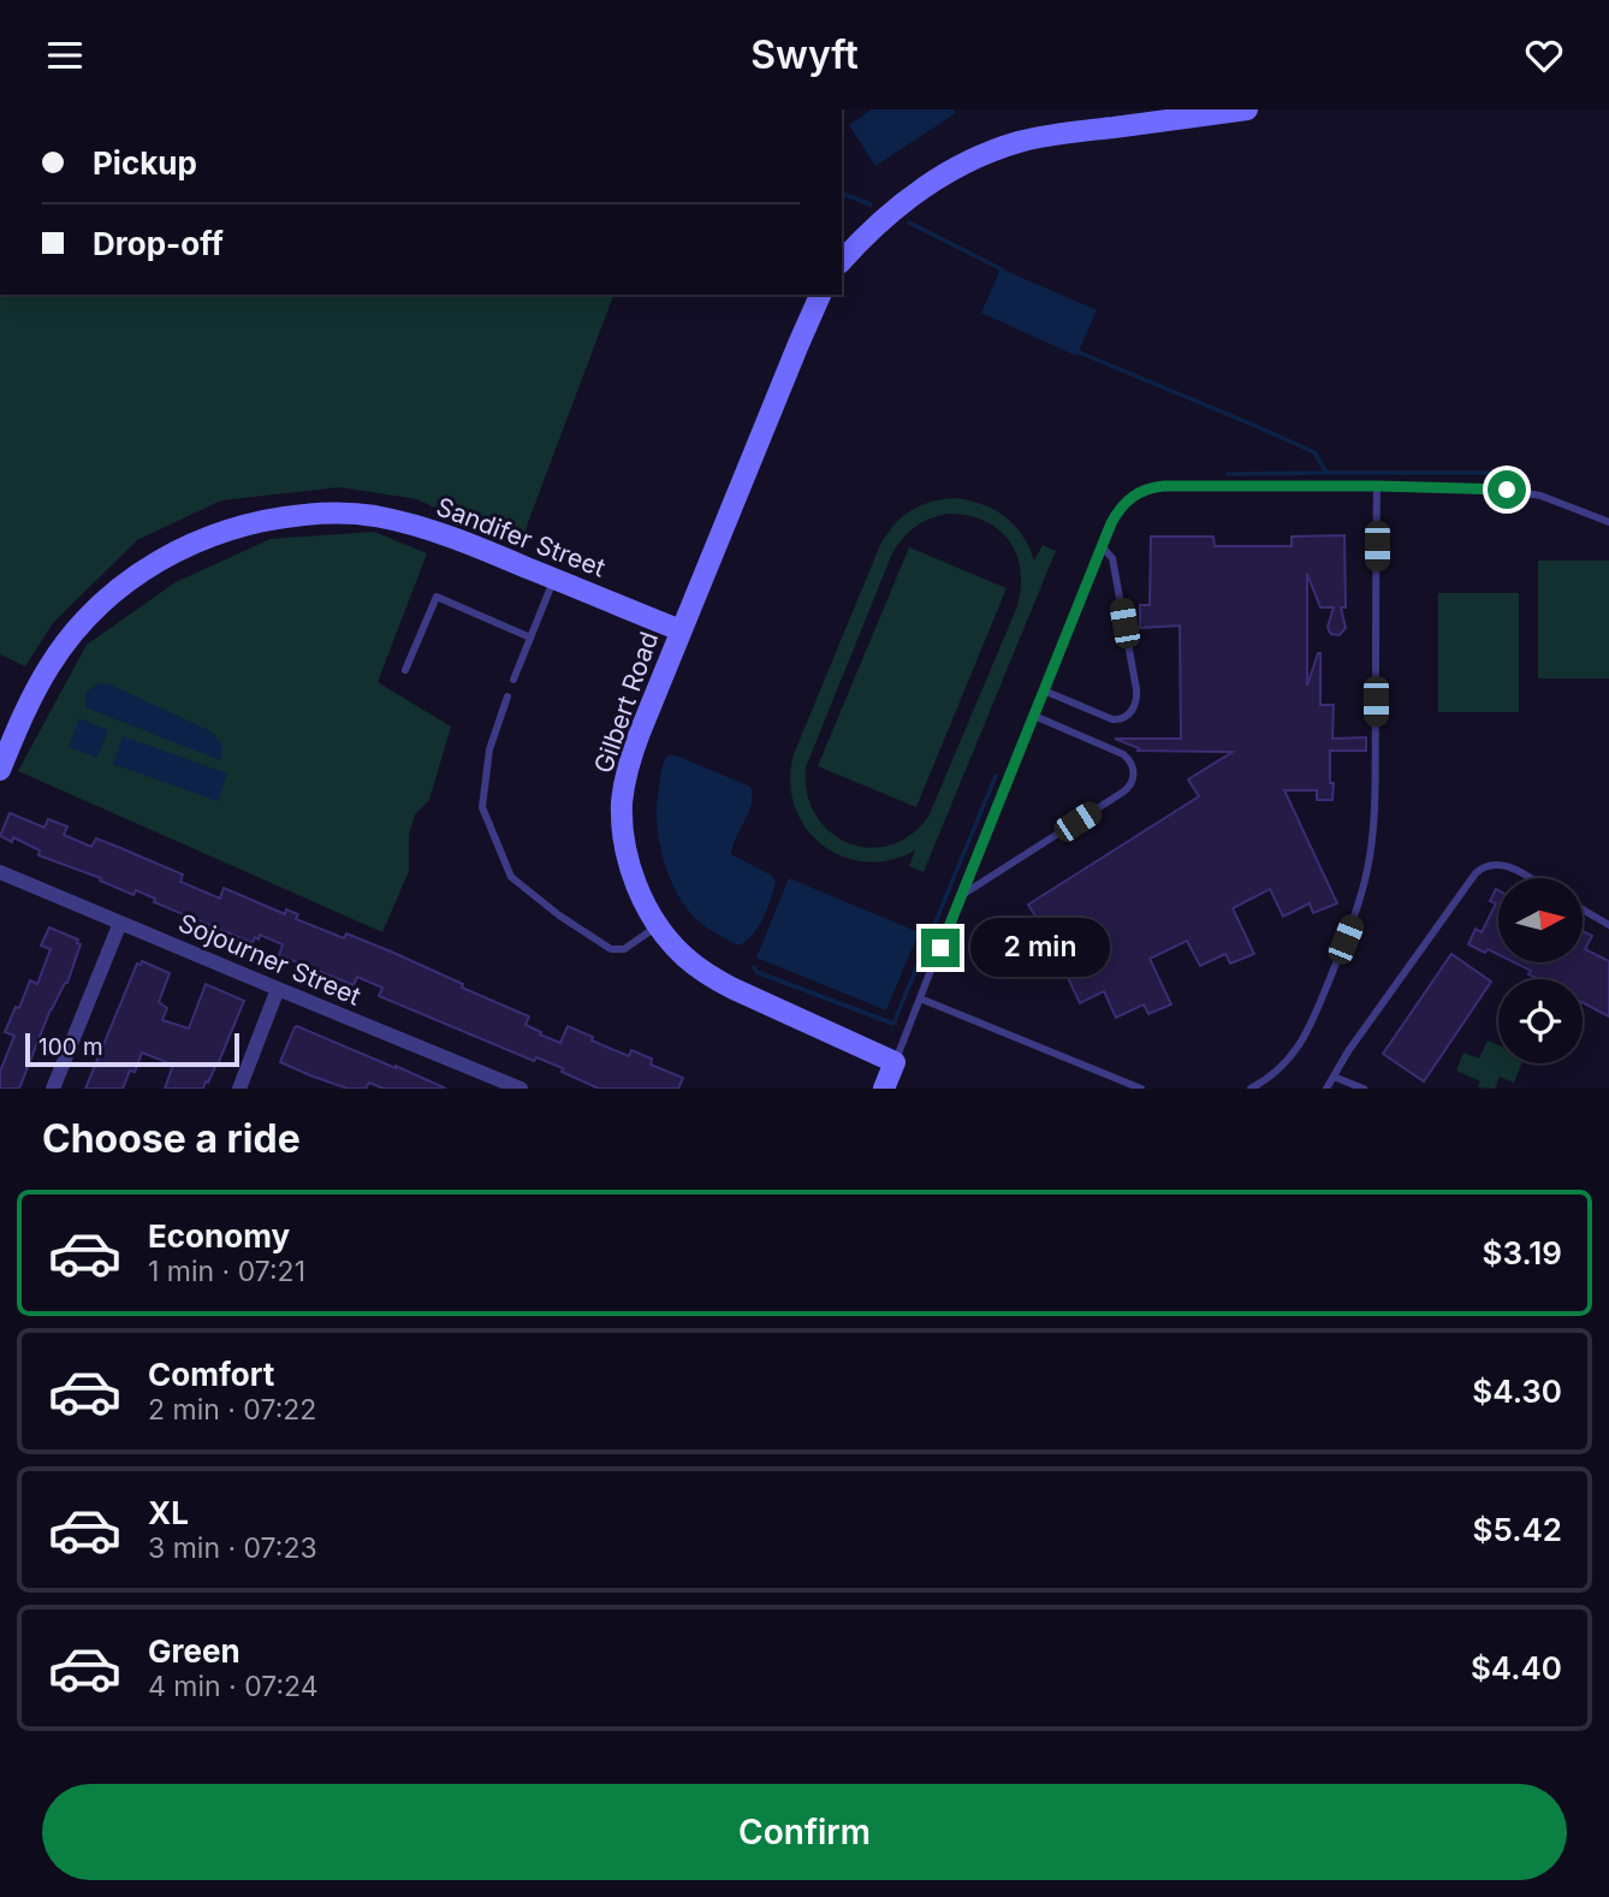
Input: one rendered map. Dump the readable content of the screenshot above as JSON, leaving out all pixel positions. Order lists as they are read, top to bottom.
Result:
{
  "streets": {
    "street": ["Sandifer Street", "Gilbert Road", "Sojourner Street"]
  },
  "crossings": [
    ["Sandifer Street", "Gilbert Road"]
  ],
  "scale_bar": "100 m",
  "north": "right",
  "page": {
    "header": "Swyft",
    "banner": ["Pickup", "Drop-off"],
    "bubble": "2 min",
    "scale": "100 m",
    "heading": "Choose a ride",
    "list": [
      {
        "name": "Economy",
        "note": "1 min · 07:21",
        "value": "$3.19"
      },
      {
        "name": "Comfort",
        "note": "2 min · 07:22",
        "value": "$4.30"
      },
      {
        "name": "XL",
        "note": "3 min · 07:23",
        "value": "$5.42"
      },
      {
        "name": "Green",
        "note": "4 min · 07:24",
        "value": "$4.40"
      }
    ],
    "buttons": "Confirm"
  }
}
